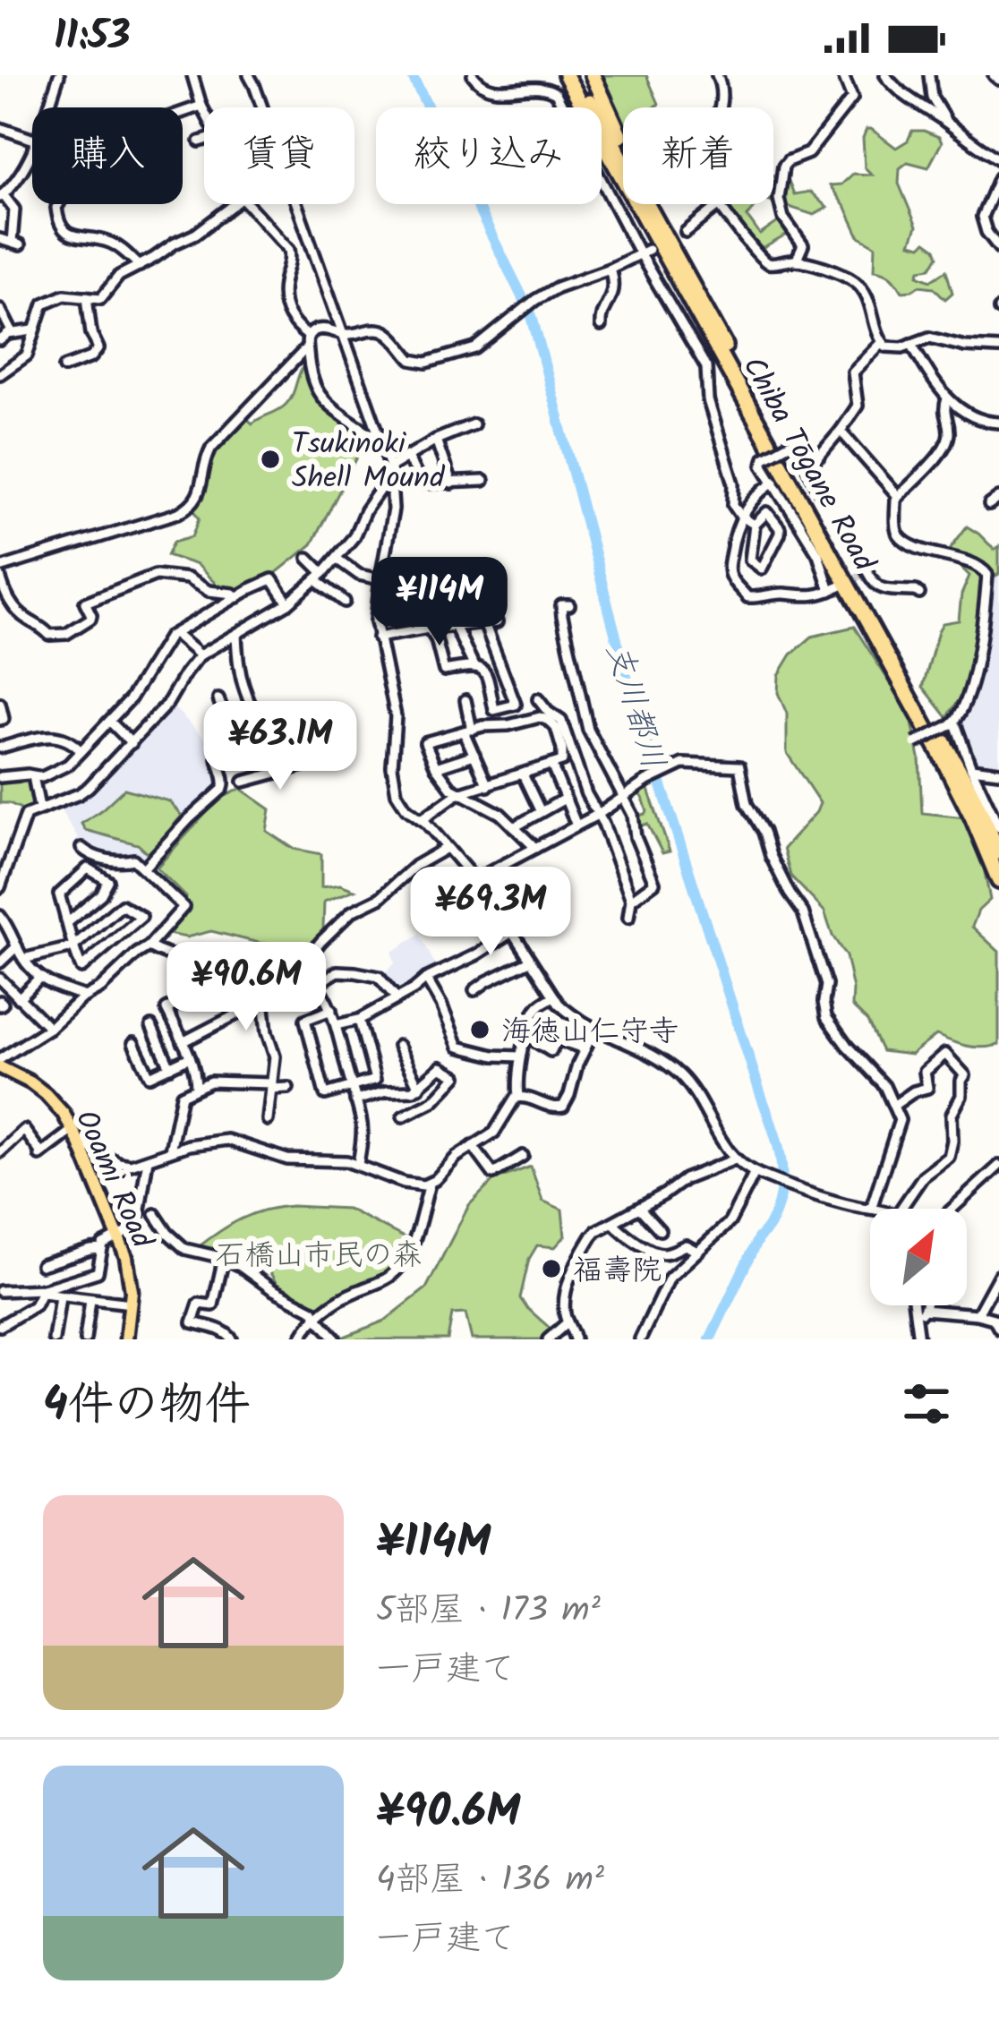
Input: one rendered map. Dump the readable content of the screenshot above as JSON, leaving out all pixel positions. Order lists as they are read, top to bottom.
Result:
{
  "streets": {
    "highway": ["Chiba Tōgane Road"],
    "main road": ["Ooami Road"]
  },
  "water": ["支川都川"],
  "parks": ["石橋山市民の森"],
  "places": ["Tsukinoki Shell Mound", "海徳山仁守寺", "福壽院"],
  "north": "top right",
  "page": {
    "status": "11:53",
    "chip": [
      "購入",
      "賃貸",
      "絞り込み",
      "新着"
    ],
    "price": [
      "¥114M",
      "¥63.1M",
      "¥69.3M",
      "¥90.6M"
    ],
    "heading": "4件の物件",
    "list": [
      {
        "name": "¥114M",
        "note": "5部屋 · 173 m² · 一戸建て"
      },
      {
        "name": "¥90.6M",
        "note": "4部屋 · 136 m² · 一戸建て"
      }
    ]
  }
}
